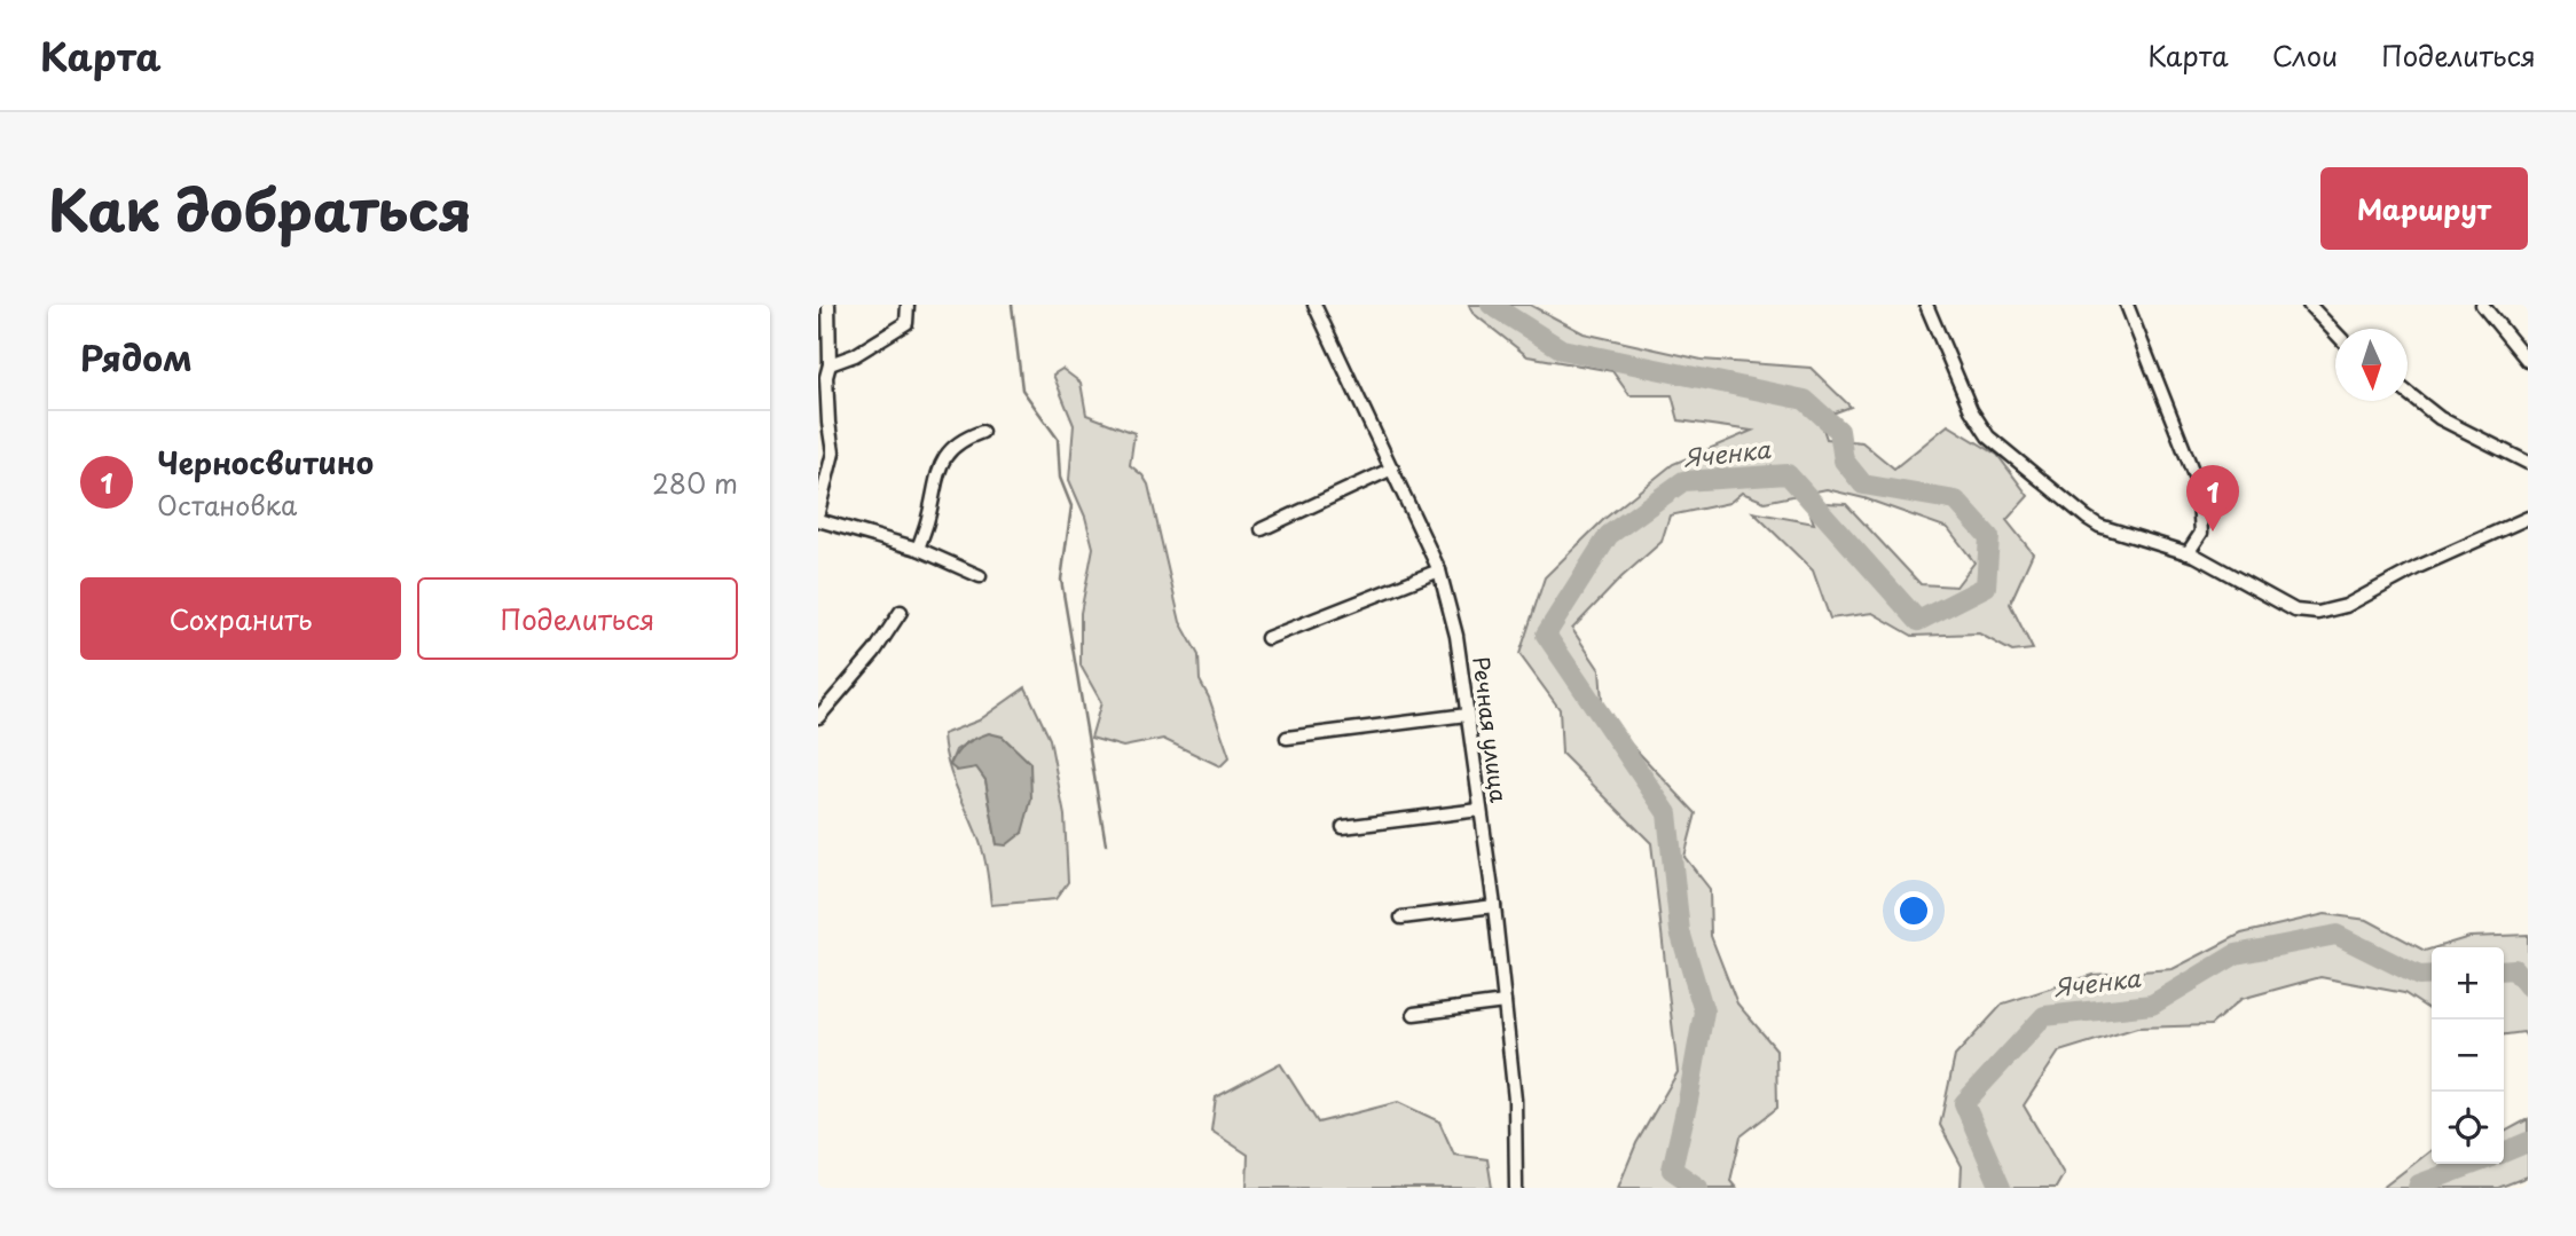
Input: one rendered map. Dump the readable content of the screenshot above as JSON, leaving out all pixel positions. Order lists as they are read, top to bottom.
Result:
{
  "streets": {
    "street": ["Речная улица"]
  },
  "water": ["Яченка"],
  "north": "bottom",
  "page": {
    "header": "Карта",
    "nav": ["Карта", "Слои", "Поделиться"],
    "title": "Как добраться",
    "buttons": [
      "Маршрут",
      ["Сохранить", "Поделиться"]
    ],
    "heading": "Рядом",
    "list": [
      {
        "mark": "1",
        "name": "Черносвитино",
        "note": "Остановка",
        "value": "280 m"
      }
    ],
    "pins": "1",
    "map_buttons": ["+", "−"]
  }
}
